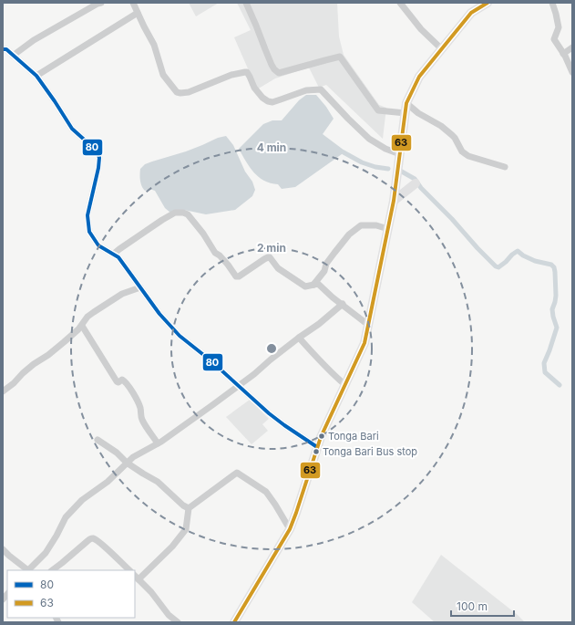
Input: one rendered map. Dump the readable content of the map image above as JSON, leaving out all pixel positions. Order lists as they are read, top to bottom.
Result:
{
  "places": ["Tonga Bari", "Tonga Bari Bus stop"],
  "lines": ["transit line 63", "transit line 80"],
  "legend": ["80", "63"],
  "scale_bar": "100 m",
  "rings": ["4 min", "2 min"]
}
